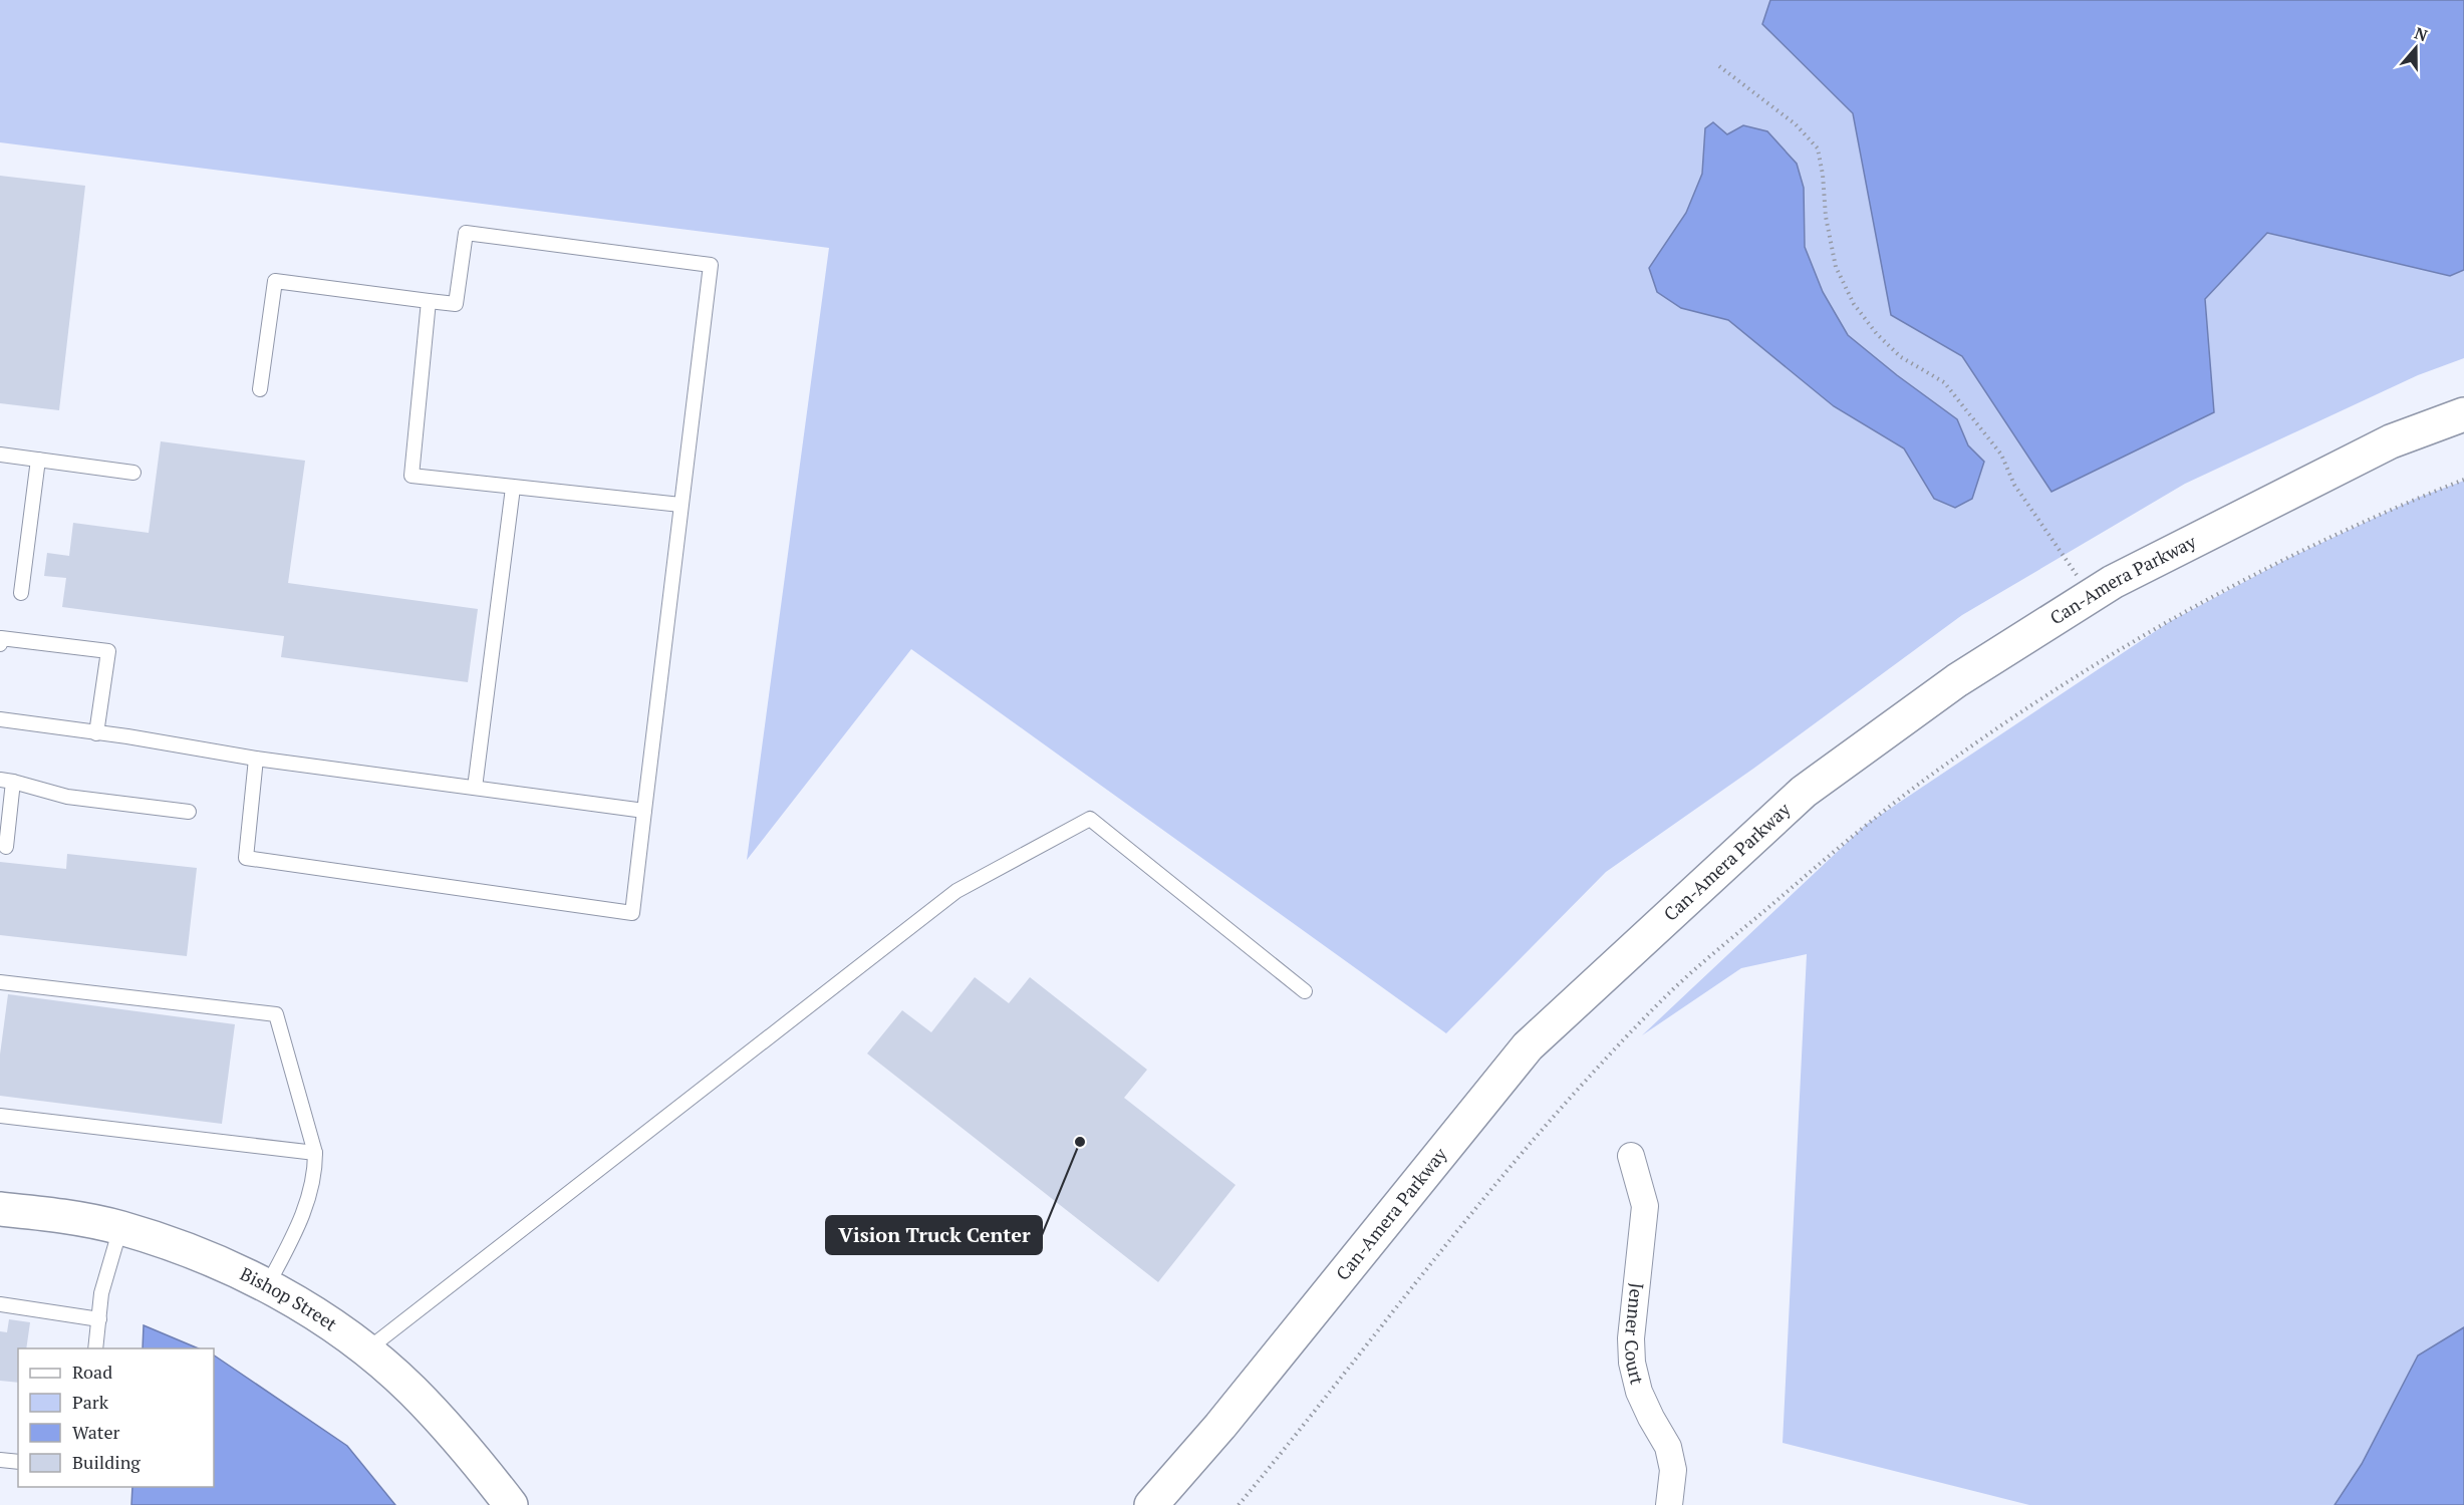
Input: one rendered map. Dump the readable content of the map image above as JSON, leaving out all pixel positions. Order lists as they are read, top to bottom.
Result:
{
  "streets": {
    "main road": ["Can-Amera Parkway", "Bishop Street"],
    "street": ["Jenner Court"]
  },
  "places": ["Vision Truck Center"],
  "legend": [
    "Road",
    "Park",
    "Water",
    "Building"
  ],
  "north": "top"
}
